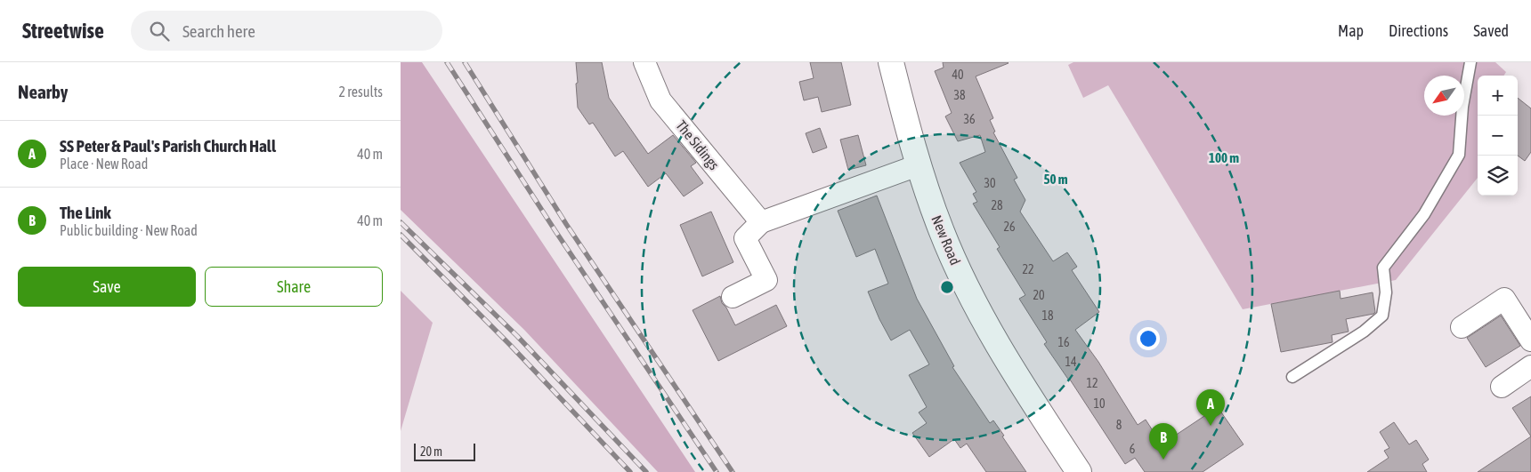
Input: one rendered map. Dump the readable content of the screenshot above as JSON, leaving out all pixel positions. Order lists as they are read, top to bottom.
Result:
{
  "streets": {
    "main road": ["New Road"],
    "street": ["The Sidings"]
  },
  "house_numbers": [
    "40",
    "38",
    "36",
    "30",
    "28",
    "26",
    "22",
    "20",
    "18",
    "16",
    "14",
    "12",
    "10",
    "8",
    "6"
  ],
  "scale_bar": "20 m",
  "north": "bottom left",
  "page": {
    "header": "Streetwise",
    "search": "Search here",
    "nav": ["Map", "Directions", "Saved"],
    "heading": ["Nearby", "2 results"],
    "map_buttons": ["+", "−"],
    "list": [
      {
        "mark": "A",
        "name": "SS Peter & Paul's Parish Church Hall",
        "note": "Place · New Road",
        "value": "40 m"
      },
      {
        "mark": "B",
        "name": "The Link",
        "note": "Public building · New Road",
        "value": "40 m"
      }
    ],
    "buttons": ["Save", "Share"],
    "pins": ["A", "B"],
    "scale": "20 m"
  },
  "rings": ["100 m", "50 m"]
}
